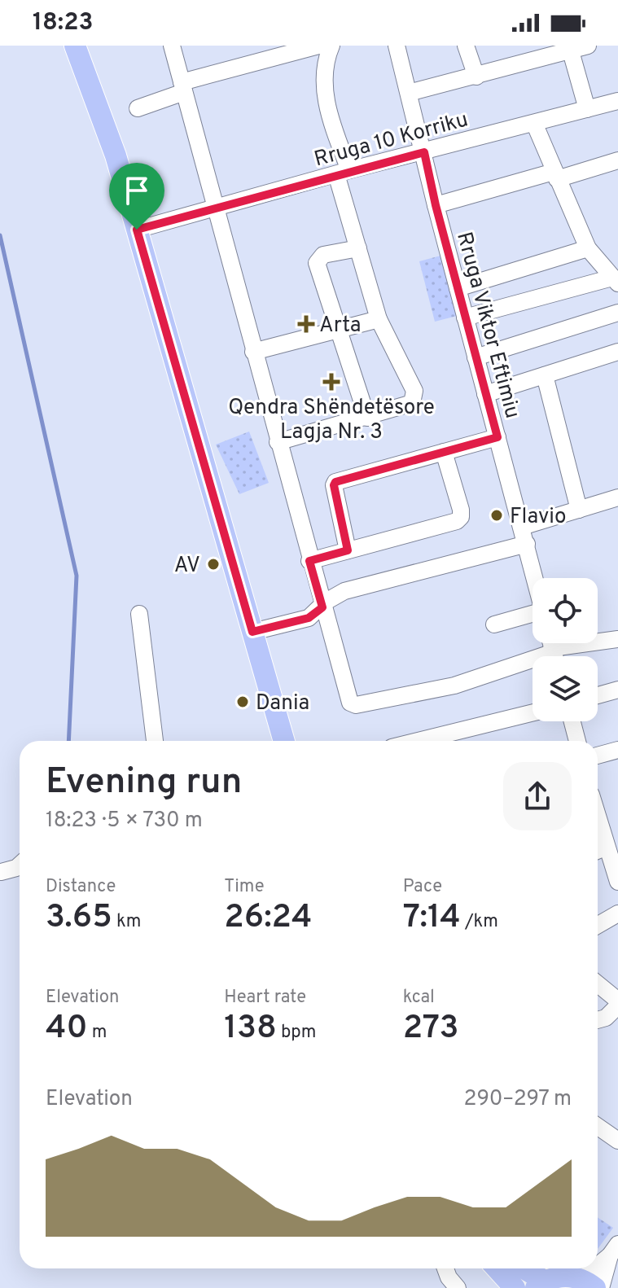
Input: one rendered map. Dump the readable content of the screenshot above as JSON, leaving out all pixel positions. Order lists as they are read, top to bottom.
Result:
{
  "streets": {
    "street": ["Rruga 10 Korriku", "Rruga Viktor Eftimiu"]
  },
  "crossings": [
    ["Rruga 10 Korriku", "Rruga Viktor Eftimiu"]
  ],
  "places": {
    "health": ["Arta", "Qendra Shëndetësore Lagja Nr. 3"],
    "other": ["Flavio", "AV", "Dania"]
  },
  "page": {
    "status": "18:23",
    "heading": ["Evening run", "18:23 · 5 × 730 m"],
    "stats": [
      ["Distance", "3.65 km"],
      ["Time", "26:24"],
      ["Pace", "7:14 /km"],
      ["Elevation", "40 m"],
      ["Heart rate", "138 bpm"],
      ["kcal", "273"]
    ],
    "chart": ["Elevation", "290–297 m"]
  }
}
